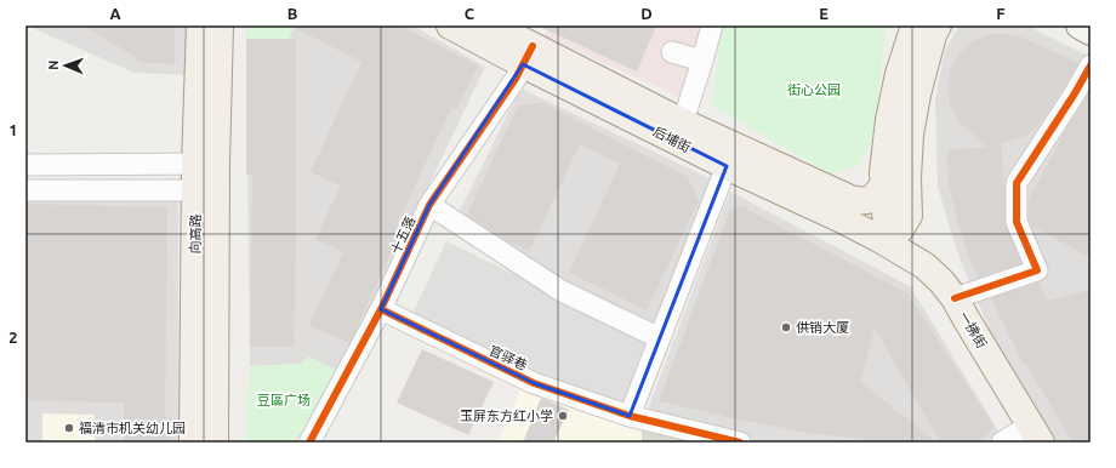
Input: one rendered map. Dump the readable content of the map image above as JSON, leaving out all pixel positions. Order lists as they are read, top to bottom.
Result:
{
  "streets": {
    "main road": ["后埔街", "向高路", "一拂街"],
    "street": ["十五落", "官驿巷"]
  },
  "crossings": [
    ["后埔街", "十五落"],
    ["后埔街", "一拂街"],
    ["十五落", "官驿巷"]
  ],
  "parks": ["街心公园", "豆區广场"],
  "places": ["供销大厦", "玉屏东方红小学", "福清市机关幼儿园"],
  "north": "left",
  "grid": {
    "columns": [
      "A",
      "B",
      "C",
      "D",
      "E",
      "F"
    ],
    "rows": ["1", "2"]
  }
}
